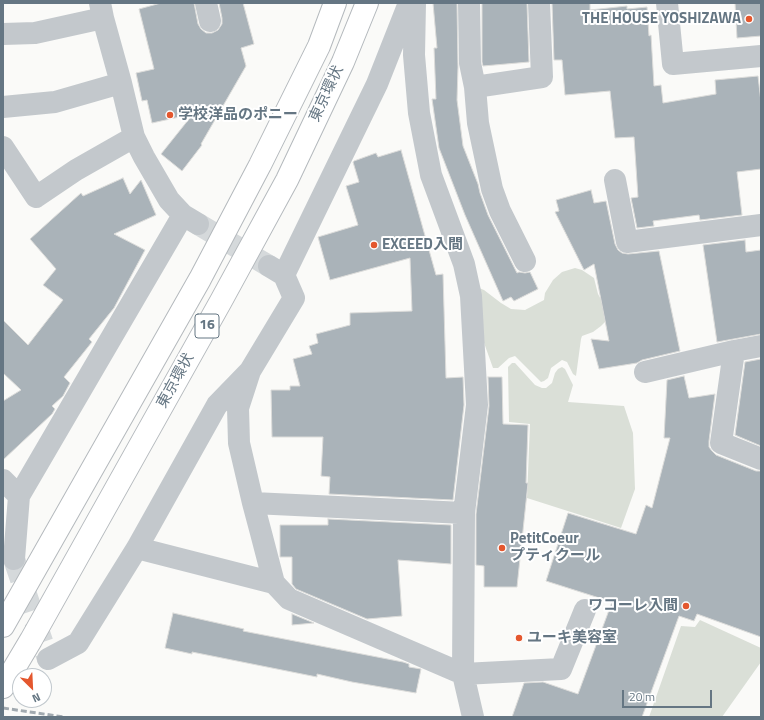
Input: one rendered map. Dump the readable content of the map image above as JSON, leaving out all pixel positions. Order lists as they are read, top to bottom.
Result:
{
  "streets": {
    "highway": ["東京環状", "16"]
  },
  "places": [
    "THE HOUSE YOSHIZAWA",
    "学校洋品のポニー",
    "EXCEED入間",
    "PetitCoeur プティクール",
    "ワコーレ入間",
    "ユーキ美容室"
  ],
  "scale_bar": "20 m",
  "north": "bottom right"
}
